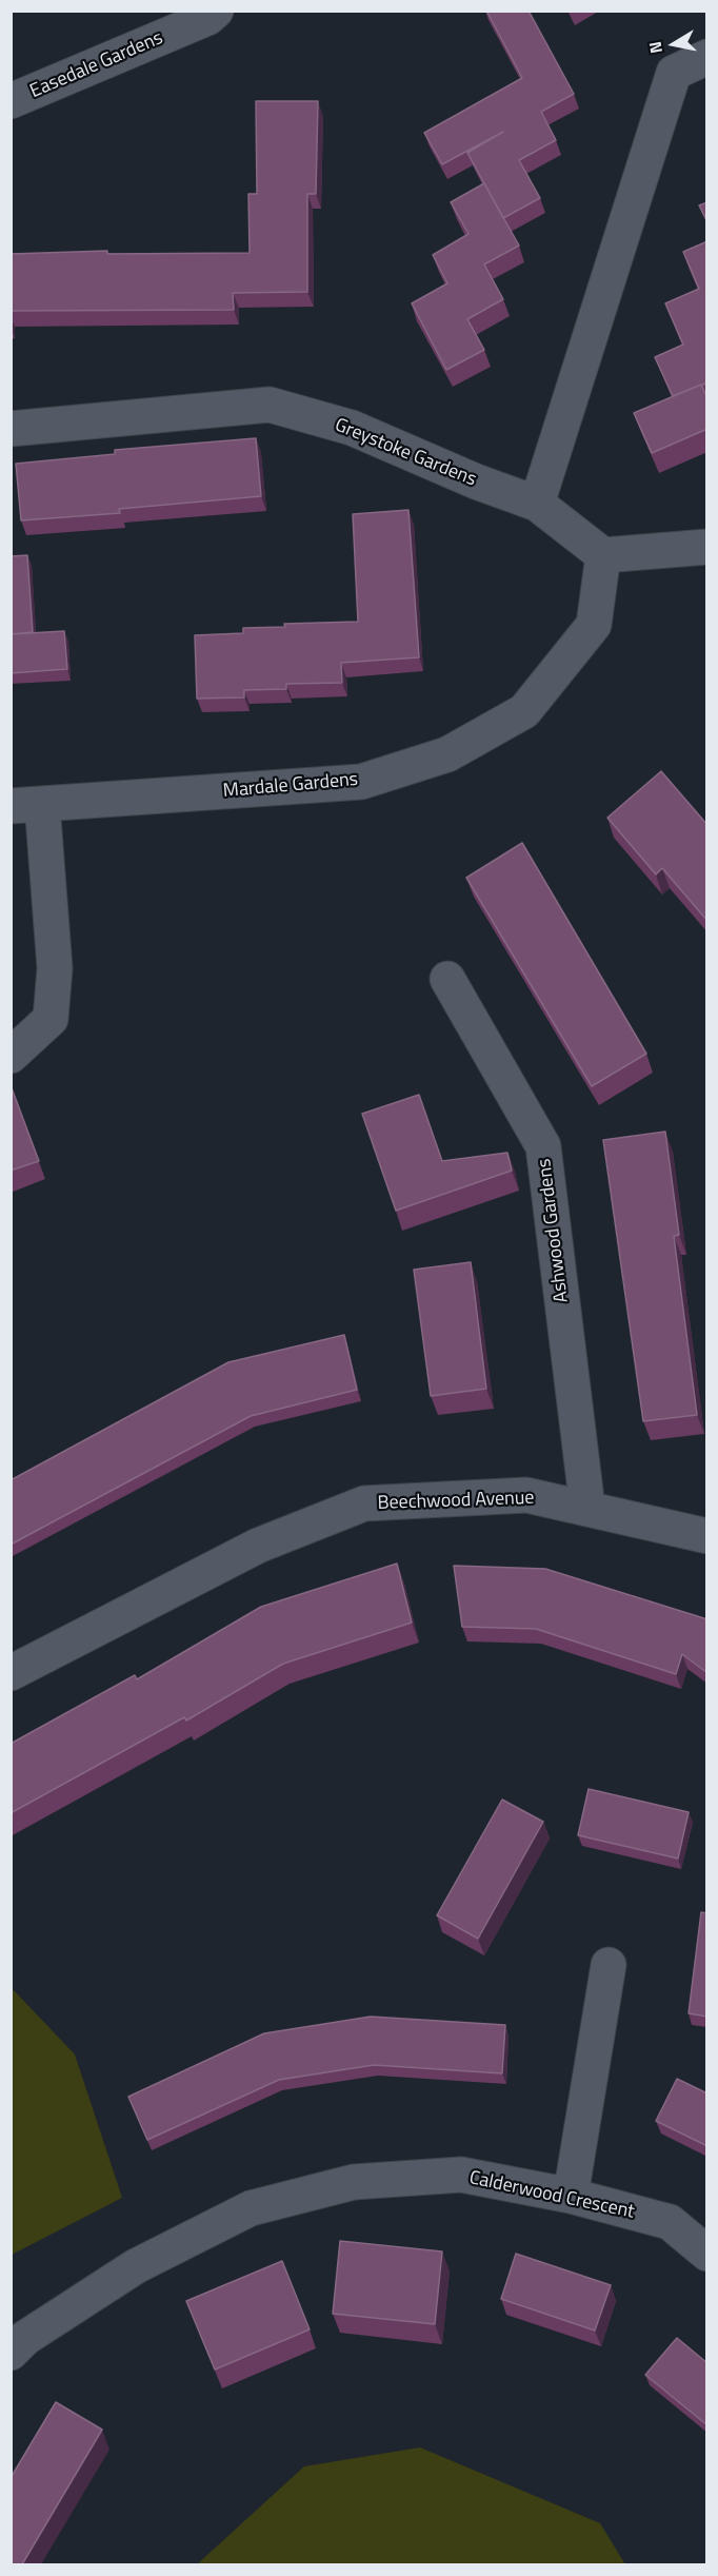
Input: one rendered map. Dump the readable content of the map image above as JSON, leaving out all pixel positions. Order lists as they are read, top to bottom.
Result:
{
  "streets": {
    "street": [
      "Easedale Gardens",
      "Greystoke Gardens",
      "Mardale Gardens",
      "Ashwood Gardens",
      "Beechwood Avenue",
      "Calderwood Crescent"
    ]
  },
  "crossings": [
    ["Greystoke Gardens", "Mardale Gardens"],
    ["Ashwood Gardens", "Beechwood Avenue"]
  ],
  "north": "left"
}
